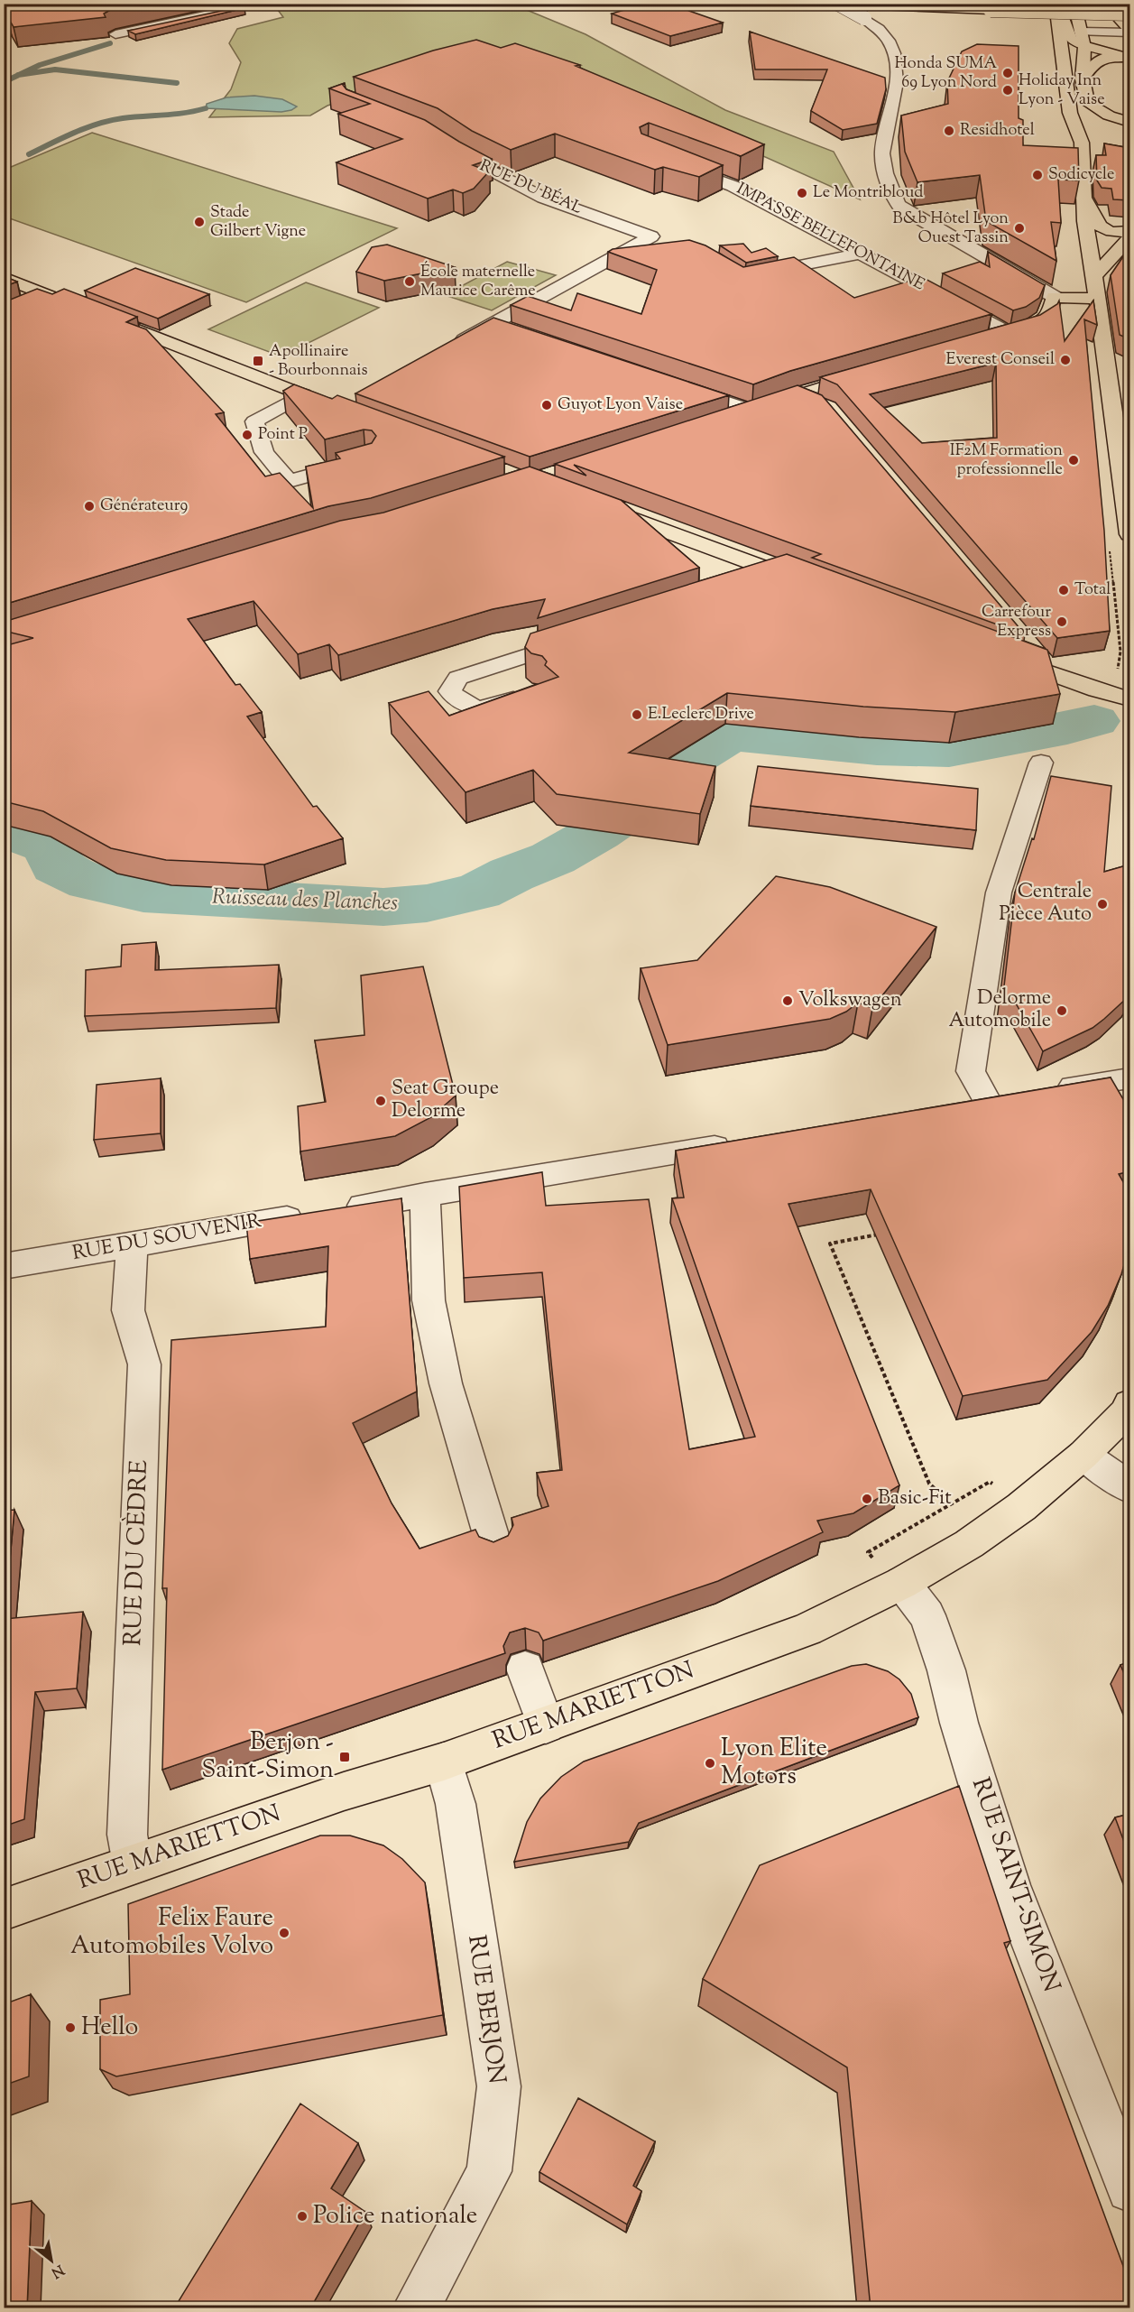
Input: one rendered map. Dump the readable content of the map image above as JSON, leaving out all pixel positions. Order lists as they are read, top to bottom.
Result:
{
  "streets": {
    "main road": ["RUE MARIETTON"],
    "street": [
      "RUE DU BÉAL",
      "IMPASSE BELLEFONTAINE",
      "RUE DU SOUVENIR",
      "RUE DU CÈDRE",
      "RUE SAINT-SIMON",
      "RUE BERJON"
    ]
  },
  "crossings": [
    ["RUE DU SOUVENIR", "RUE DU CÈDRE"],
    ["RUE DU CÈDRE", "RUE MARIETTON"],
    ["RUE MARIETTON", "RUE SAINT-SIMON"],
    ["RUE MARIETTON", "RUE BERJON"]
  ],
  "water": ["Ruisseau des Planches"],
  "places": {
    "other": [
      "Honda SUMA 69 Lyon Nord",
      "Holiday Inn Lyon - Vaise",
      "Residhotel",
      "Sodicycle",
      "Le Montribloud",
      "Stade Gilbert Vigne",
      "B&b Hôtel Lyon Ouest Tassin",
      "École maternelle Maurice Carême",
      "Everest Conseil",
      "Guyot Lyon Vaise",
      "Point P",
      "IF2M Formation professionnelle",
      "Générateur9",
      "Total",
      "Carrefour Express",
      "E.Leclerc Drive",
      "Centrale Pièce Auto",
      "Volkswagen",
      "Delorme Automobile",
      "Seat Groupe Delorme",
      "Basic-Fit",
      "Lyon Elite Motors",
      "Felix Faure Automobiles Volvo",
      "Hello",
      "Police nationale"
    ],
    "transit": ["Apollinaire - Bourbonnais", "Berjon - Saint-Simon"]
  },
  "north": "bottom right"
}
